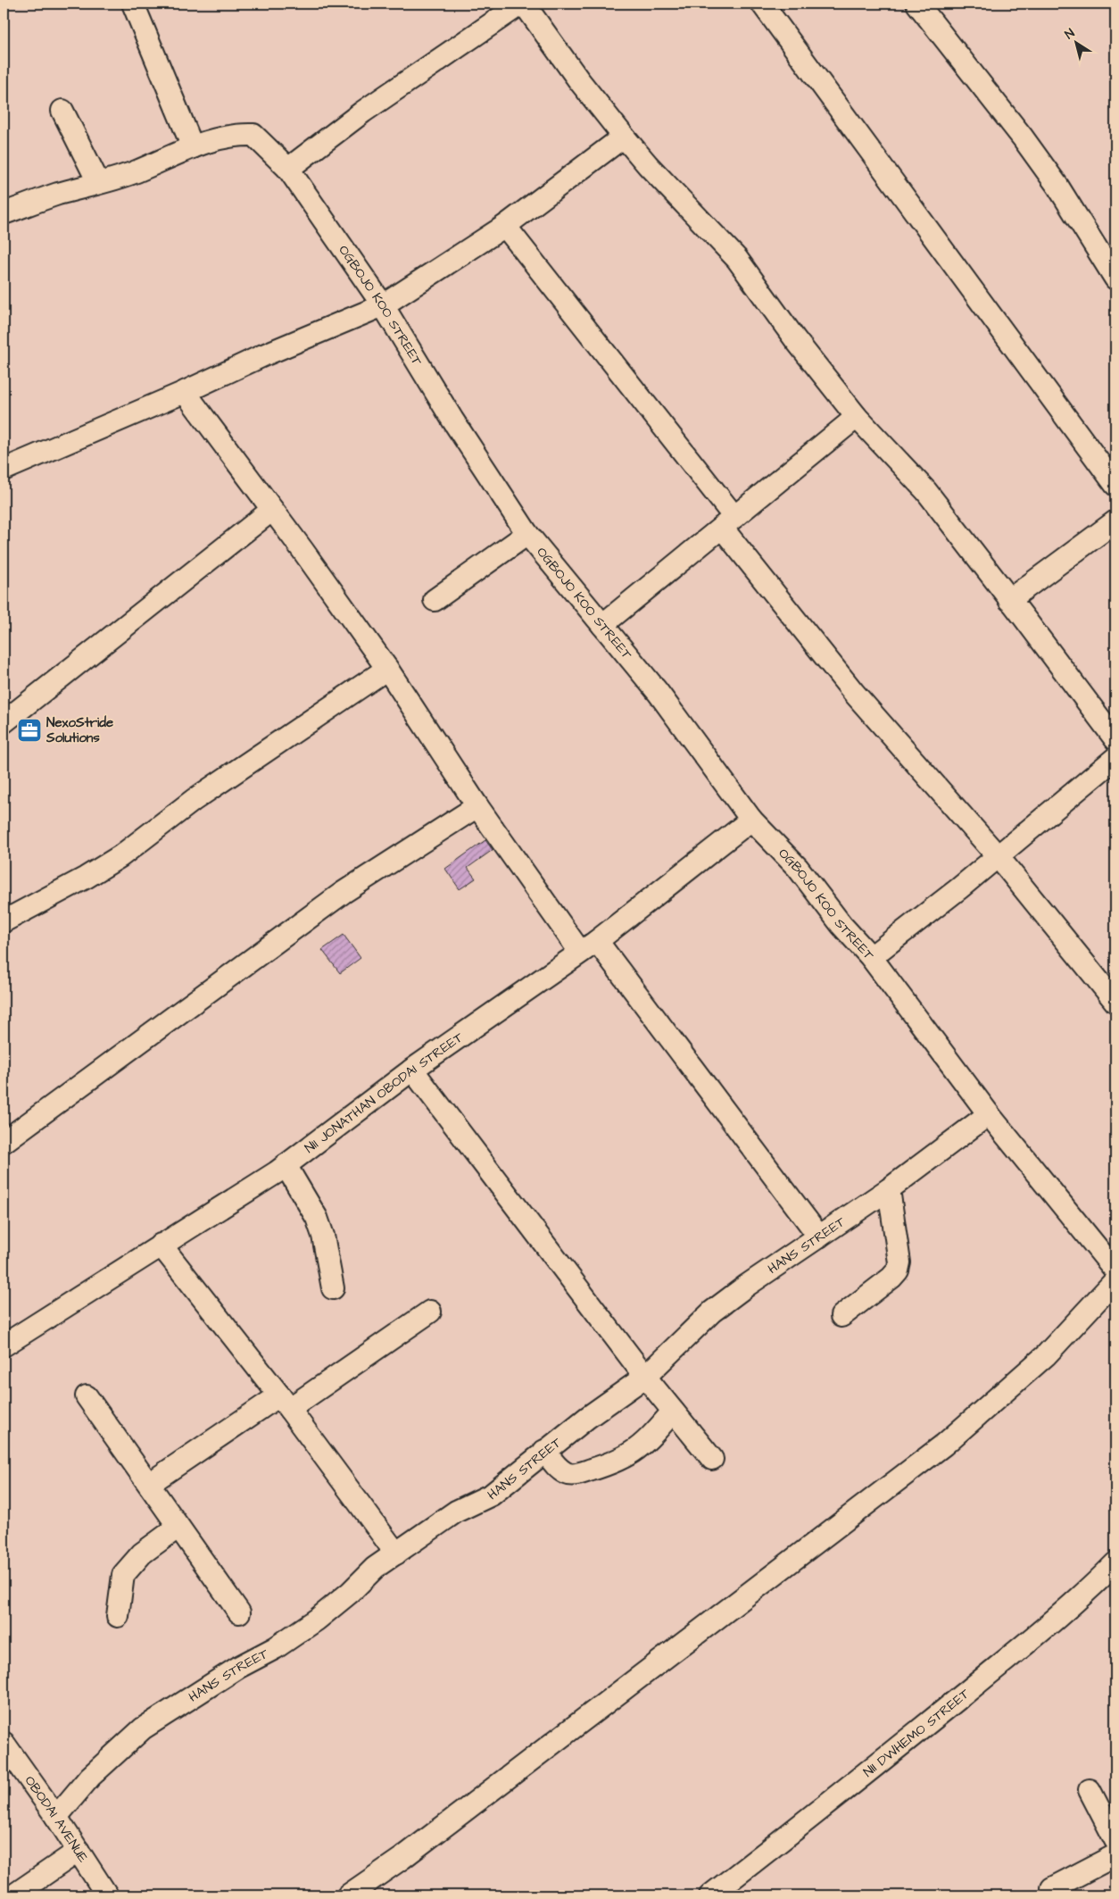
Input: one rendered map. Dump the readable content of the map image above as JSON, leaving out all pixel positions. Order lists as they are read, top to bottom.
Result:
{
  "streets": {
    "street": [
      "OGBOJO KOO STREET",
      "NII JONATHAN OBODAI STREET",
      "HANS STREET",
      "NII DWHEMO STREET",
      "OBODAI AVENUE"
    ]
  },
  "crossings": [
    ["OGBOJO KOO STREET", "NII JONATHAN OBODAI STREET"],
    ["HANS STREET", "OBODAI AVENUE"]
  ],
  "places": {
    "office": ["NexoStride Solutions"]
  },
  "north": "top left"
}
